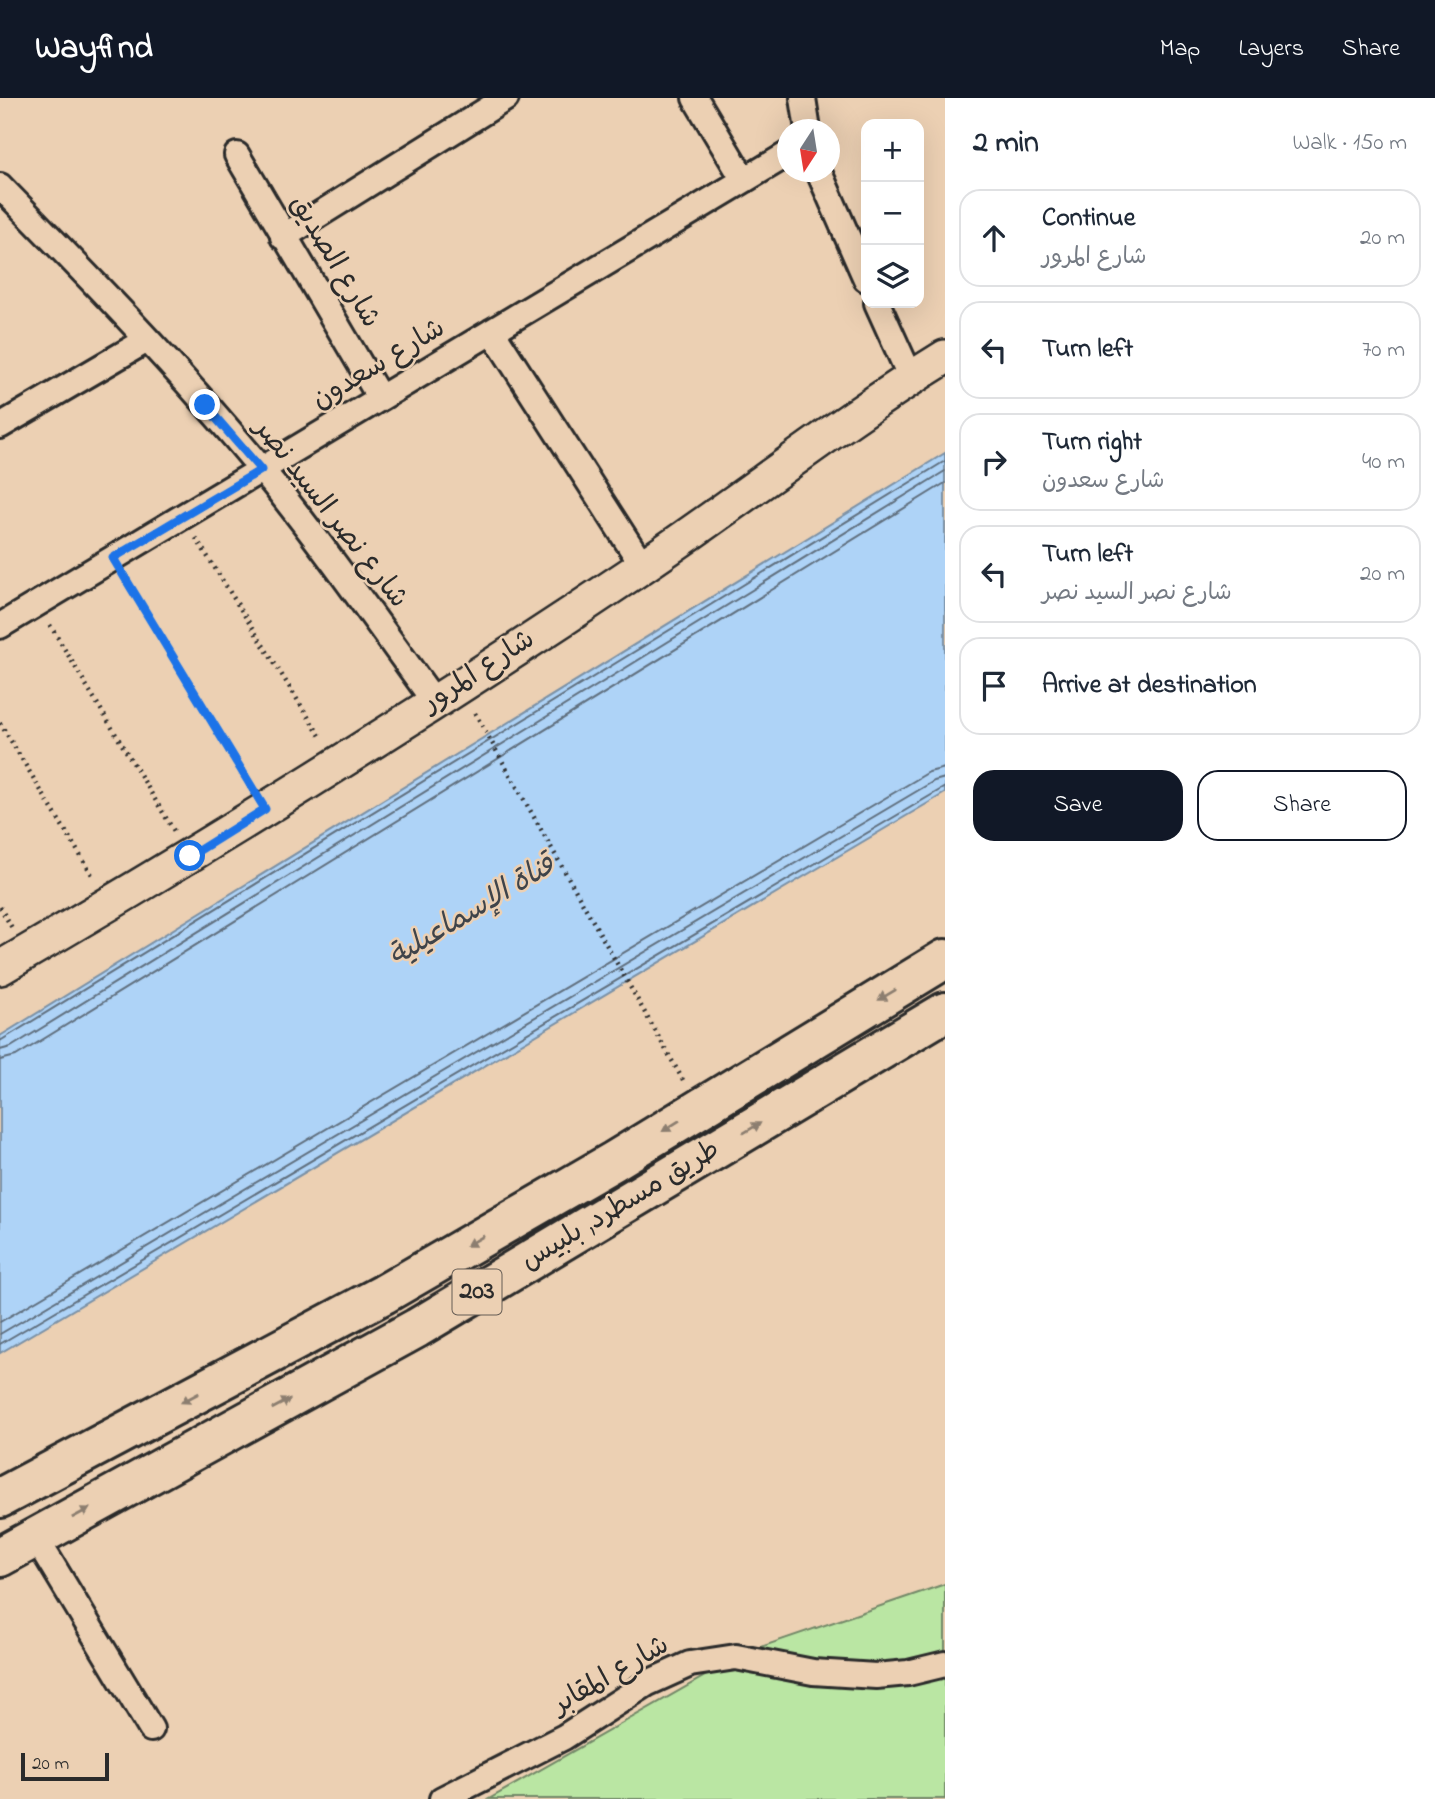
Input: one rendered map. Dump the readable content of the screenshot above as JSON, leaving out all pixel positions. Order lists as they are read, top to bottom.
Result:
{
  "streets": {
    "main road": ["شارع المرور", "طريق مسطرد, بلبيس", "203"],
    "street": [
      "شارع الصديق",
      "شارع سعدون",
      "شارع نصر السيد نصر",
      "شارع المقابر"
    ]
  },
  "crossings": [
    ["شارع الصديق", "شارع سعدون"],
    ["شارع سعدون", "شارع نصر السيد نصر"],
    ["شارع نصر السيد نصر", "شارع المرور"]
  ],
  "water": ["قناة الإسماعيلية"],
  "scale_bar": "20 m",
  "north": "bottom",
  "page": {
    "header": "Wayfind",
    "nav": ["Map", "Layers", "Share"],
    "heading": ["2 min", "Walk · 150 m"],
    "map_buttons": ["+", "−"],
    "list": [
      ["Continue", "شارع المرور", "20 m"],
      ["Turn left", "70 m"],
      ["Turn right", "شارع سعدون", "40 m"],
      ["Turn left", "شارع نصر السيد نصر", "20 m"],
      "Arrive at destination"
    ],
    "buttons": ["Save", "Share"],
    "scale": "20 m"
  }
}
